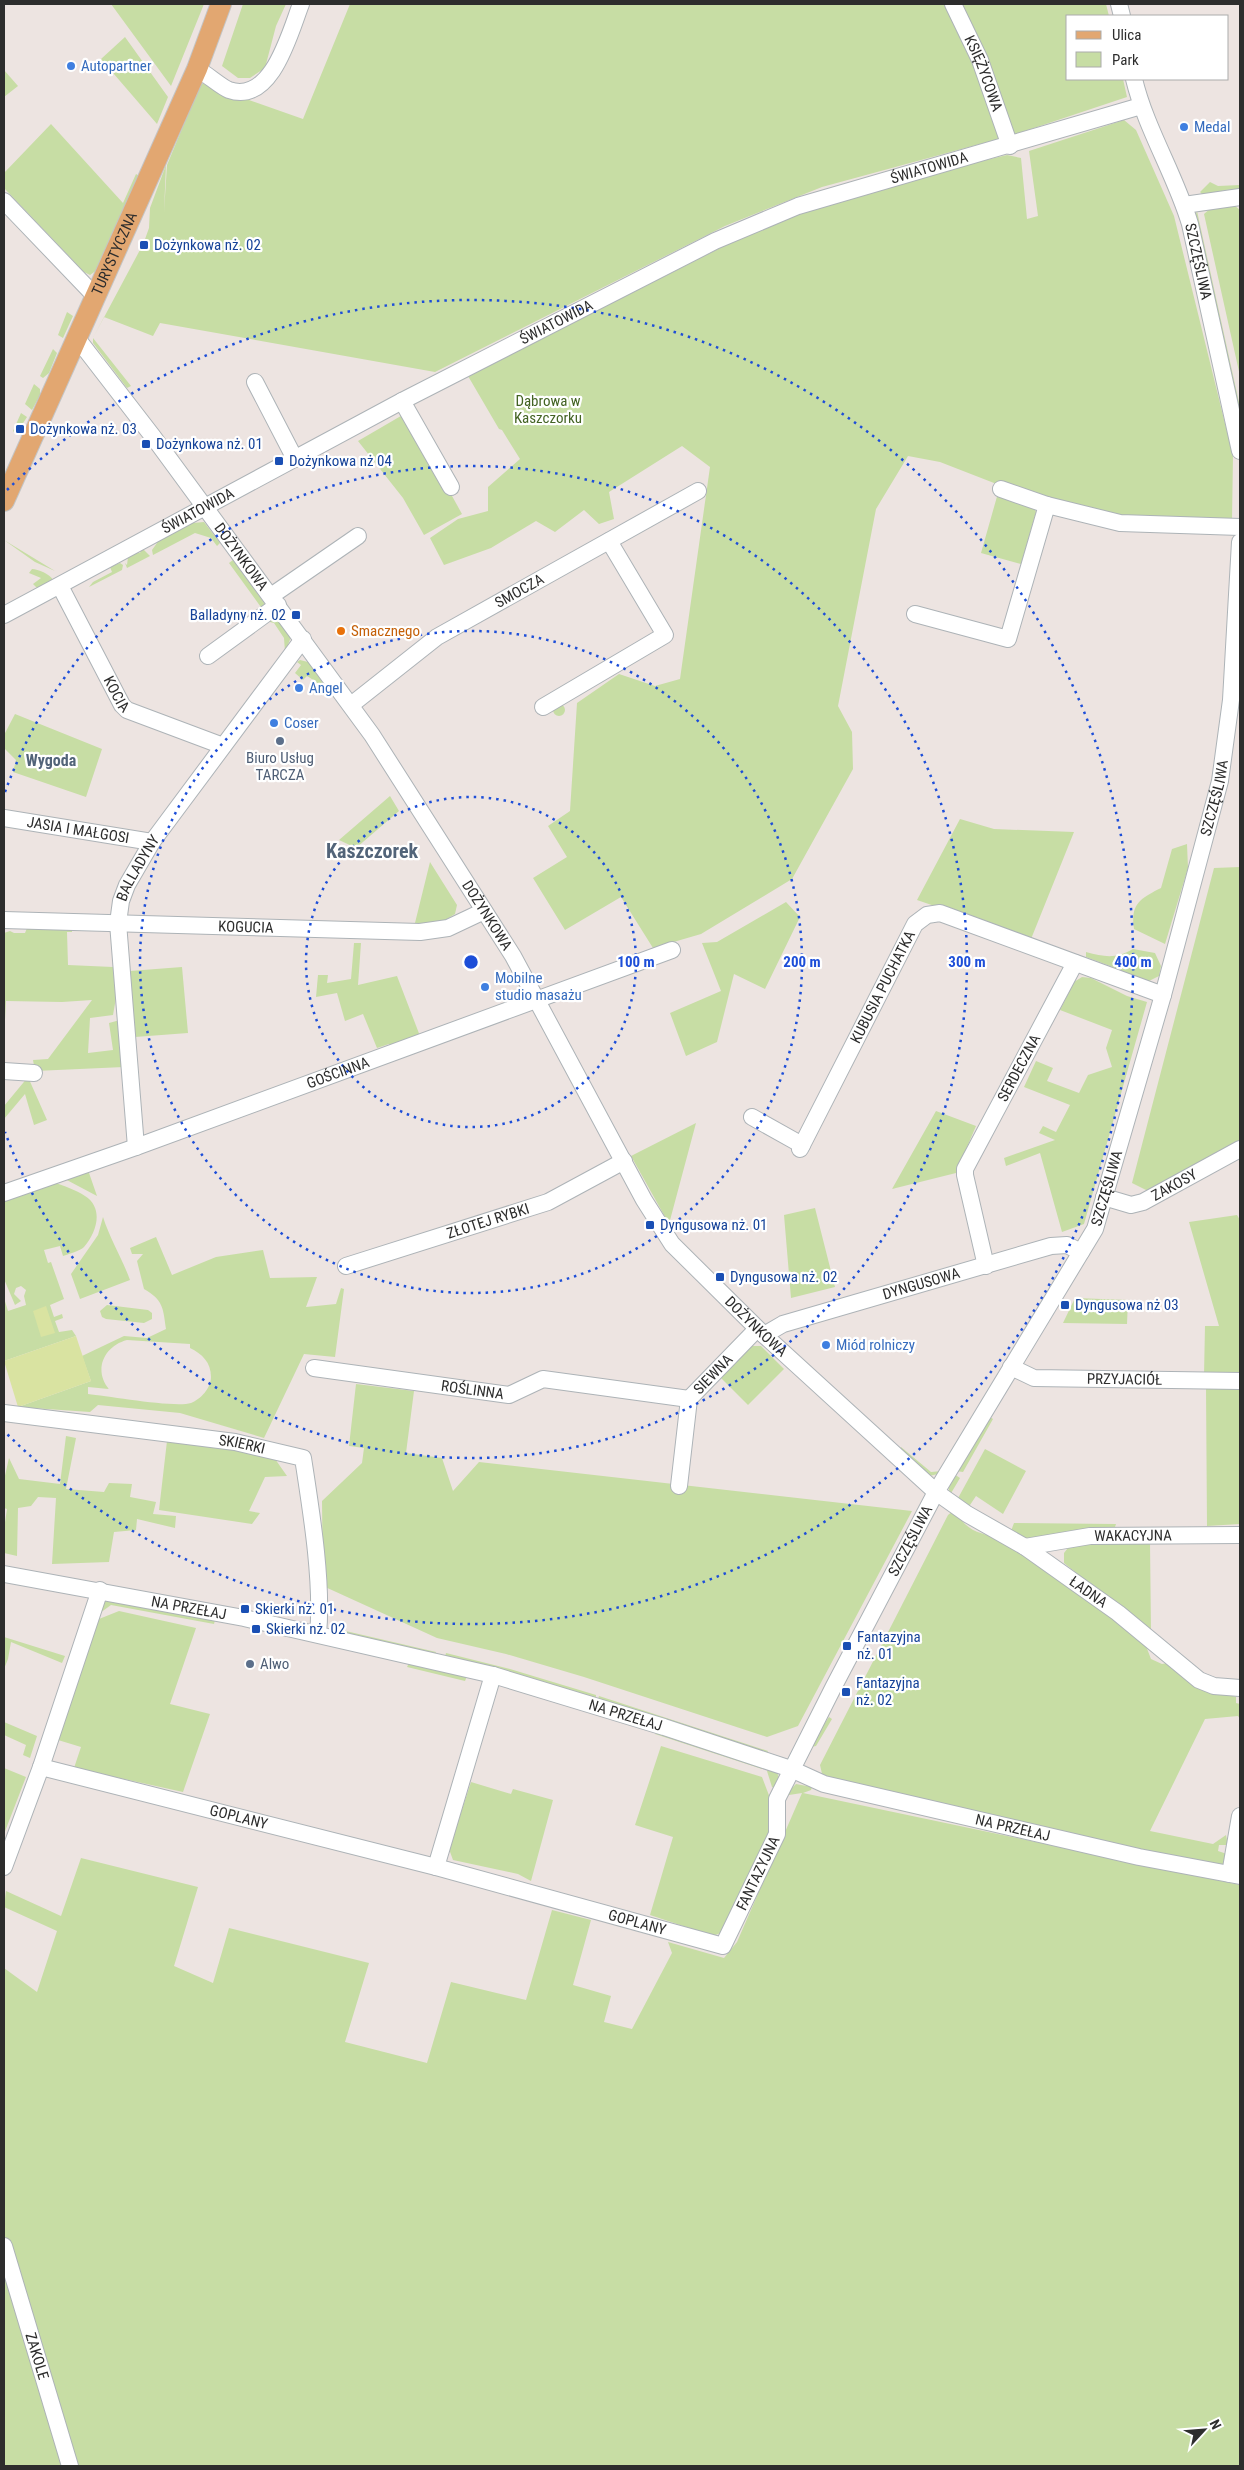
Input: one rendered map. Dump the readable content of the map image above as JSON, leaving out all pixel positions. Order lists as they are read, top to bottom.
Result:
{
  "streets": {
    "main road": ["TURYSTYCZNA"],
    "street": [
      "KSIĘŻYCOWA",
      "ŚWIATOWIDA",
      "SZCZĘŚLIWA",
      "DOŻYNKOWA",
      "SMOCZA",
      "KOCIA",
      "JASIA I MAŁGOSI",
      "BALLADYNY",
      "KOGUCIA",
      "KUBUSIA PUCHATKA",
      "SERDECZNA",
      "GOŚCINNA",
      "ZAKOSY",
      "ZŁOTEJ RYBKI",
      "DYNGUSOWA",
      "SIEWNA",
      "PRZYJACIÓŁ",
      "ROŚLINNA",
      "SKIERKI",
      "WAKACYJNA",
      "ŁADNA",
      "NA PRZEŁAJ",
      "GOPLANY",
      "FANTAZYJNA",
      "ZAKOLE"
    ]
  },
  "crossings": [
    ["KSIĘŻYCOWA", "ŚWIATOWIDA"],
    ["ŚWIATOWIDA", "SZCZĘŚLIWA"],
    ["ŚWIATOWIDA", "DOŻYNKOWA"],
    ["ŚWIATOWIDA", "KOCIA"],
    ["TURYSTYCZNA", "DOŻYNKOWA"],
    ["SZCZĘŚLIWA", "DOŻYNKOWA"],
    ["SZCZĘŚLIWA", "ZAKOSY"],
    ["SZCZĘŚLIWA", "DYNGUSOWA"],
    ["SZCZĘŚLIWA", "PRZYJACIÓŁ"],
    ["SZCZĘŚLIWA", "ŁADNA"],
    ["SZCZĘŚLIWA", "NA PRZEŁAJ"],
    ["SZCZĘŚLIWA", "FANTAZYJNA"],
    ["DOŻYNKOWA", "SMOCZA"],
    ["DOŻYNKOWA", "BALLADYNY"],
    ["DOŻYNKOWA", "KOGUCIA"],
    ["DOŻYNKOWA", "GOŚCINNA"],
    ["DOŻYNKOWA", "ZŁOTEJ RYBKI"],
    ["DOŻYNKOWA", "DYNGUSOWA"],
    ["DOŻYNKOWA", "SIEWNA"],
    ["DOŻYNKOWA", "ŁADNA"],
    ["KOCIA", "BALLADYNY"],
    ["JASIA I MAŁGOSI", "BALLADYNY"],
    ["BALLADYNY", "KOGUCIA"],
    ["BALLADYNY", "GOŚCINNA"],
    ["KUBUSIA PUCHATKA", "SERDECZNA"],
    ["SERDECZNA", "DYNGUSOWA"],
    ["DYNGUSOWA", "SIEWNA"],
    ["SIEWNA", "ROŚLINNA"],
    ["SKIERKI", "NA PRZEŁAJ"],
    ["WAKACYJNA", "ŁADNA"],
    ["NA PRZEŁAJ", "FANTAZYJNA"],
    ["GOPLANY", "FANTAZYJNA"]
  ],
  "districts": ["Wygoda", "Kaszczorek"],
  "parks": ["Dąbrowa w Kaszczorku"],
  "places": {
    "other": [
      "Autopartner",
      "Medal",
      "Smacznego",
      "Angel",
      "Coser",
      "Biuro Usług TARCZA",
      "Mobilne studio masażu",
      "Miód rolniczy",
      "Alwo"
    ],
    "transit": [
      "Dożynkowa nż. 02",
      "Dożynkowa nż. 03",
      "Dożynkowa nż. 01",
      "Dożynkowa nż 04",
      "Balladyny nż. 02",
      "Dyngusowa nż. 01",
      "Dyngusowa nż. 02",
      "Dyngusowa nż 03",
      "Skierki nż. 01",
      "Skierki nż. 02",
      "Fantazyjna nż. 01",
      "Fantazyjna nż. 02"
    ]
  },
  "legend": ["Ulica", "Park"],
  "north": "top right",
  "rings": [
    "100 m",
    "200 m",
    "300 m",
    "400 m"
  ]
}
